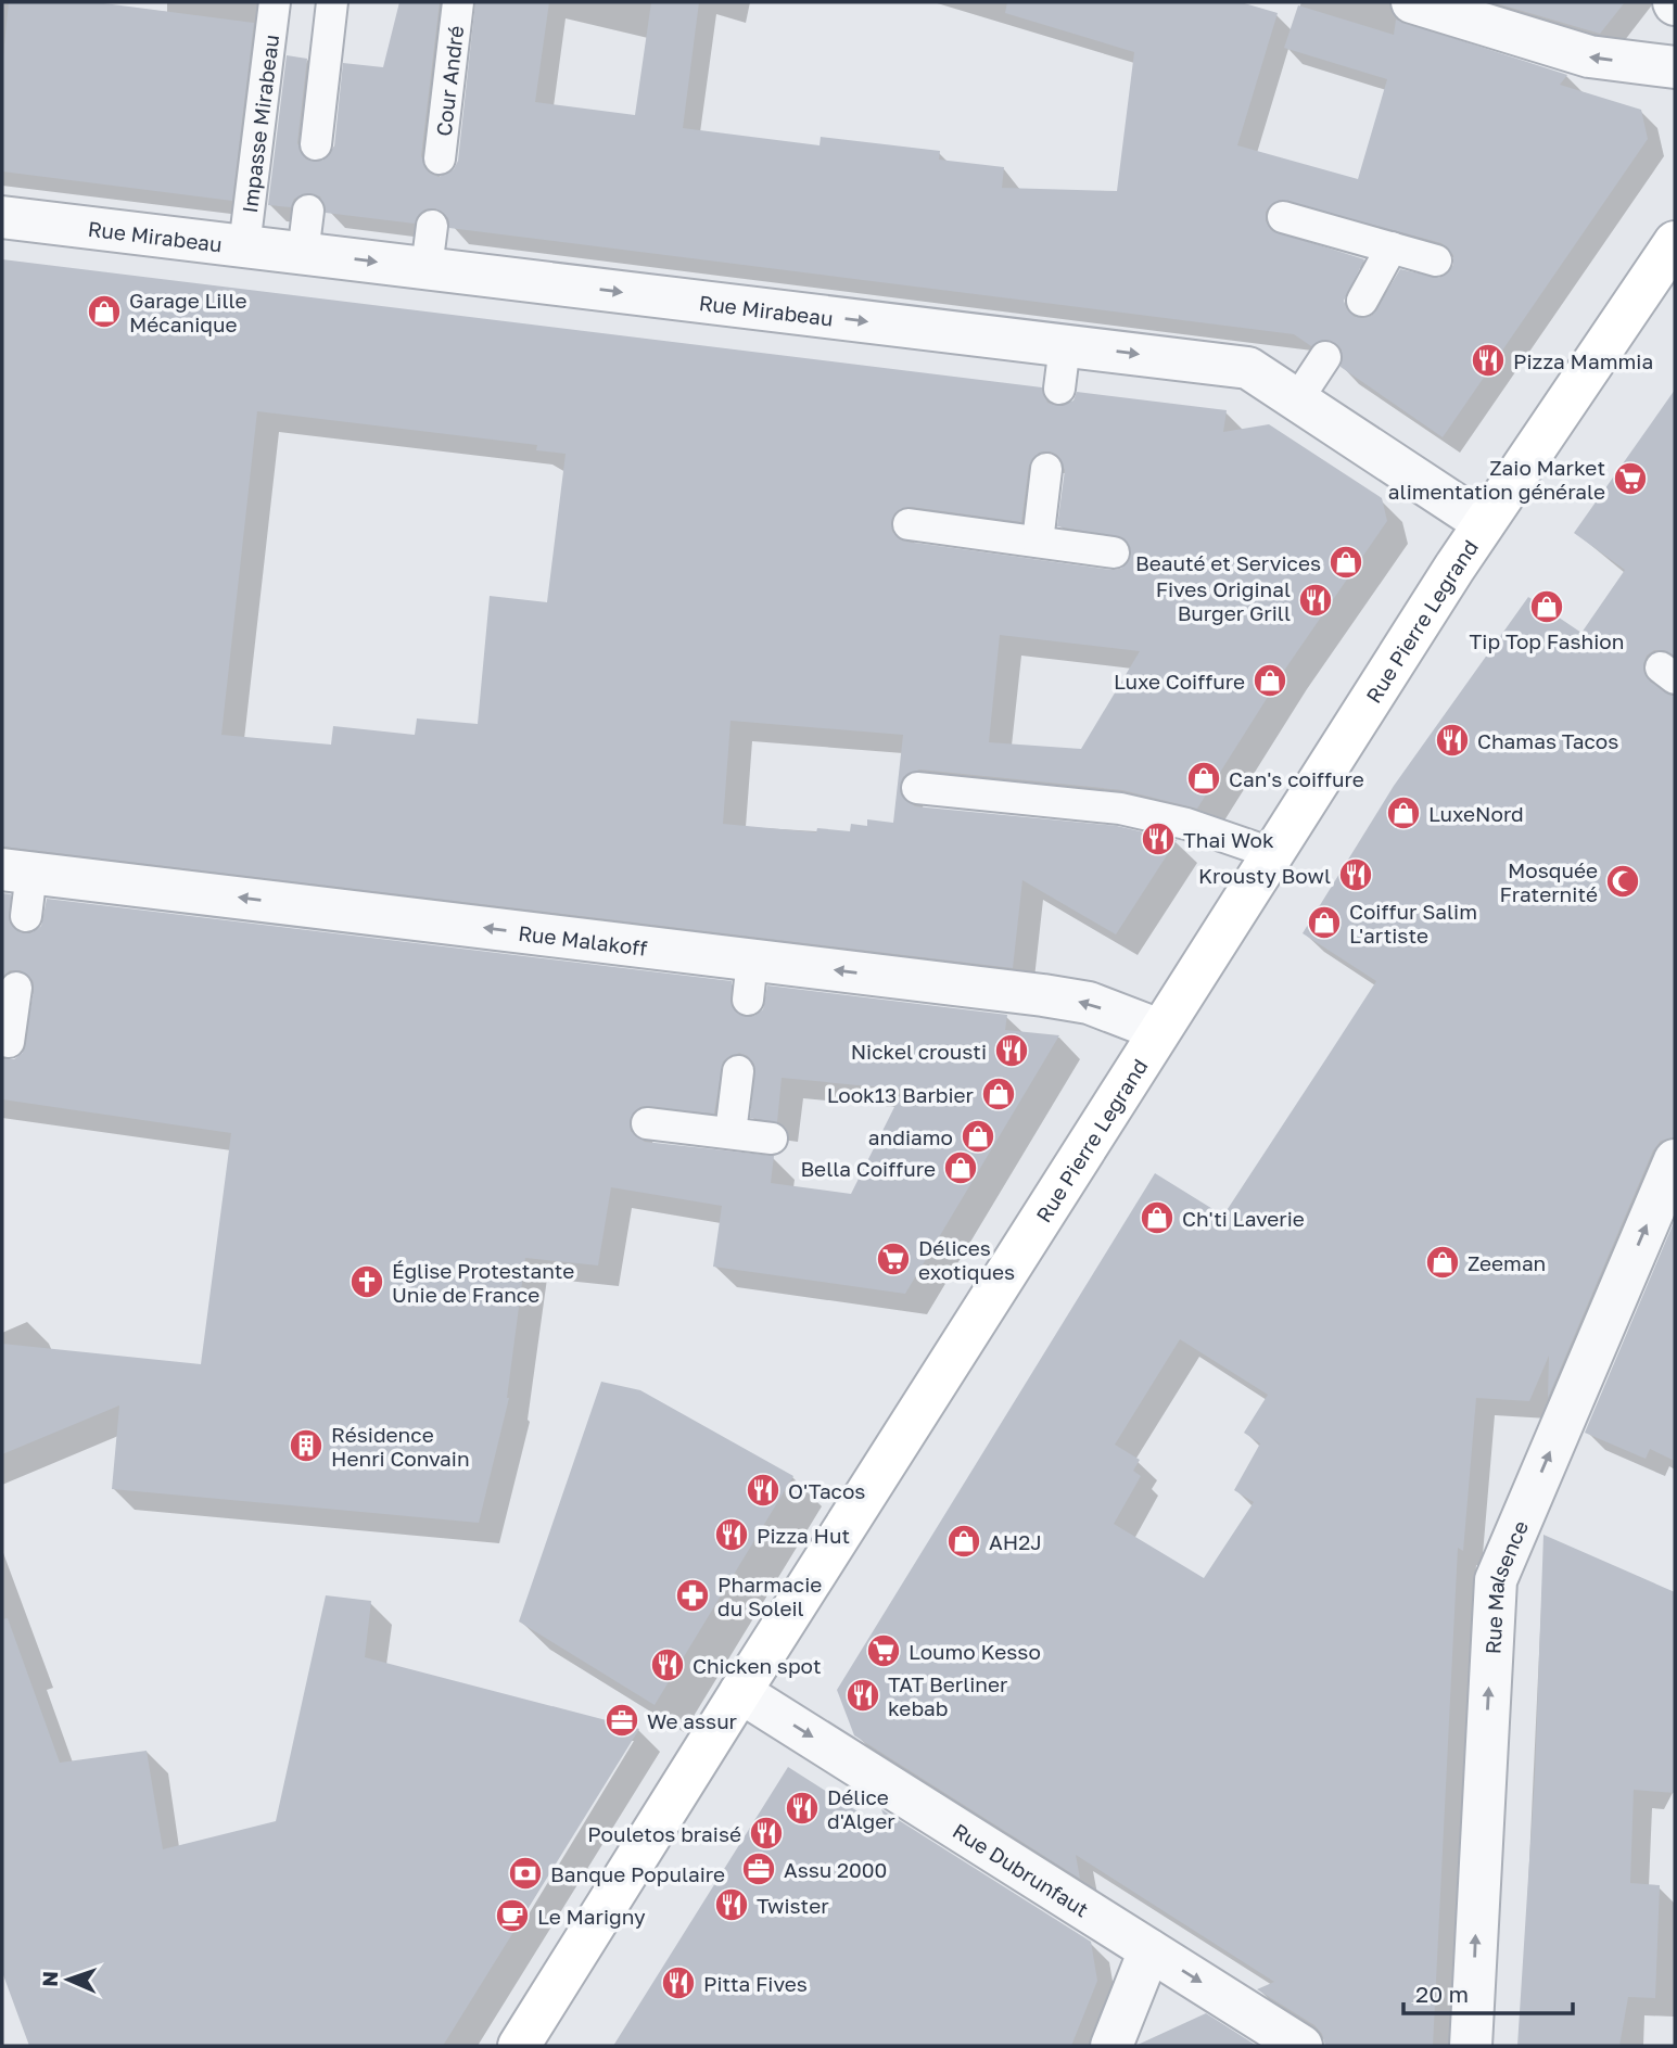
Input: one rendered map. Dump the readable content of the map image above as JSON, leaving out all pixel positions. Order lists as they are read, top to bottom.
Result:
{
  "streets": {
    "main road": ["Rue Pierre Legrand"],
    "street": [
      "Rue Mirabeau",
      "Rue Malakoff",
      "Rue Malsence",
      "Rue Dubrunfaut"
    ],
    "lane": ["Cour André", "Impasse Mirabeau"]
  },
  "crossings": [
    ["Impasse Mirabeau", "Rue Mirabeau"],
    ["Rue Mirabeau", "Rue Pierre Legrand"],
    ["Rue Pierre Legrand", "Rue Malakoff"],
    ["Rue Pierre Legrand", "Rue Dubrunfaut"]
  ],
  "one_way": [
    "Rue Mirabeau",
    "Rue Malakoff",
    "Rue Malsence",
    "Rue Dubrunfaut"
  ],
  "places": {
    "shop": [
      "Garage Lille Mécanique",
      "Beauté et Services",
      "Tip Top Fashion",
      "Luxe Coiffure",
      "Can's coiffure",
      "LuxeNord",
      "Coiffur Salim L'artiste",
      "Look13 Barbier",
      "andiamo",
      "Bella Coiffure",
      "Ch'ti Laverie",
      "Zeeman",
      "AH2J"
    ],
    "restaurant": [
      "Pizza Mammia",
      "Fives Original Burger Grill",
      "Chamas Tacos",
      "Thai Wok",
      "Krousty Bowl",
      "Nickel crousti",
      "O'Tacos",
      "Pizza Hut",
      "Chicken spot",
      "TAT Berliner kebab",
      "Délice d'Alger",
      "Pouletos braisé",
      "Twister",
      "Pitta Fives"
    ],
    "supermarket": ["Zaio Market alimentation générale", "Délices exotiques", "Loumo Kesso"],
    "mosque": ["Mosquée Fraternité"],
    "church": ["Église Protestante Unie de France"],
    "building": ["Résidence Henri Convain"],
    "pharmacy": ["Pharmacie du Soleil"],
    "office": ["We assur", "Assu 2000"],
    "bank": ["Banque Populaire"],
    "cafe": ["Le Marigny"]
  },
  "scale_bar": "20 m",
  "north": "left"
}
